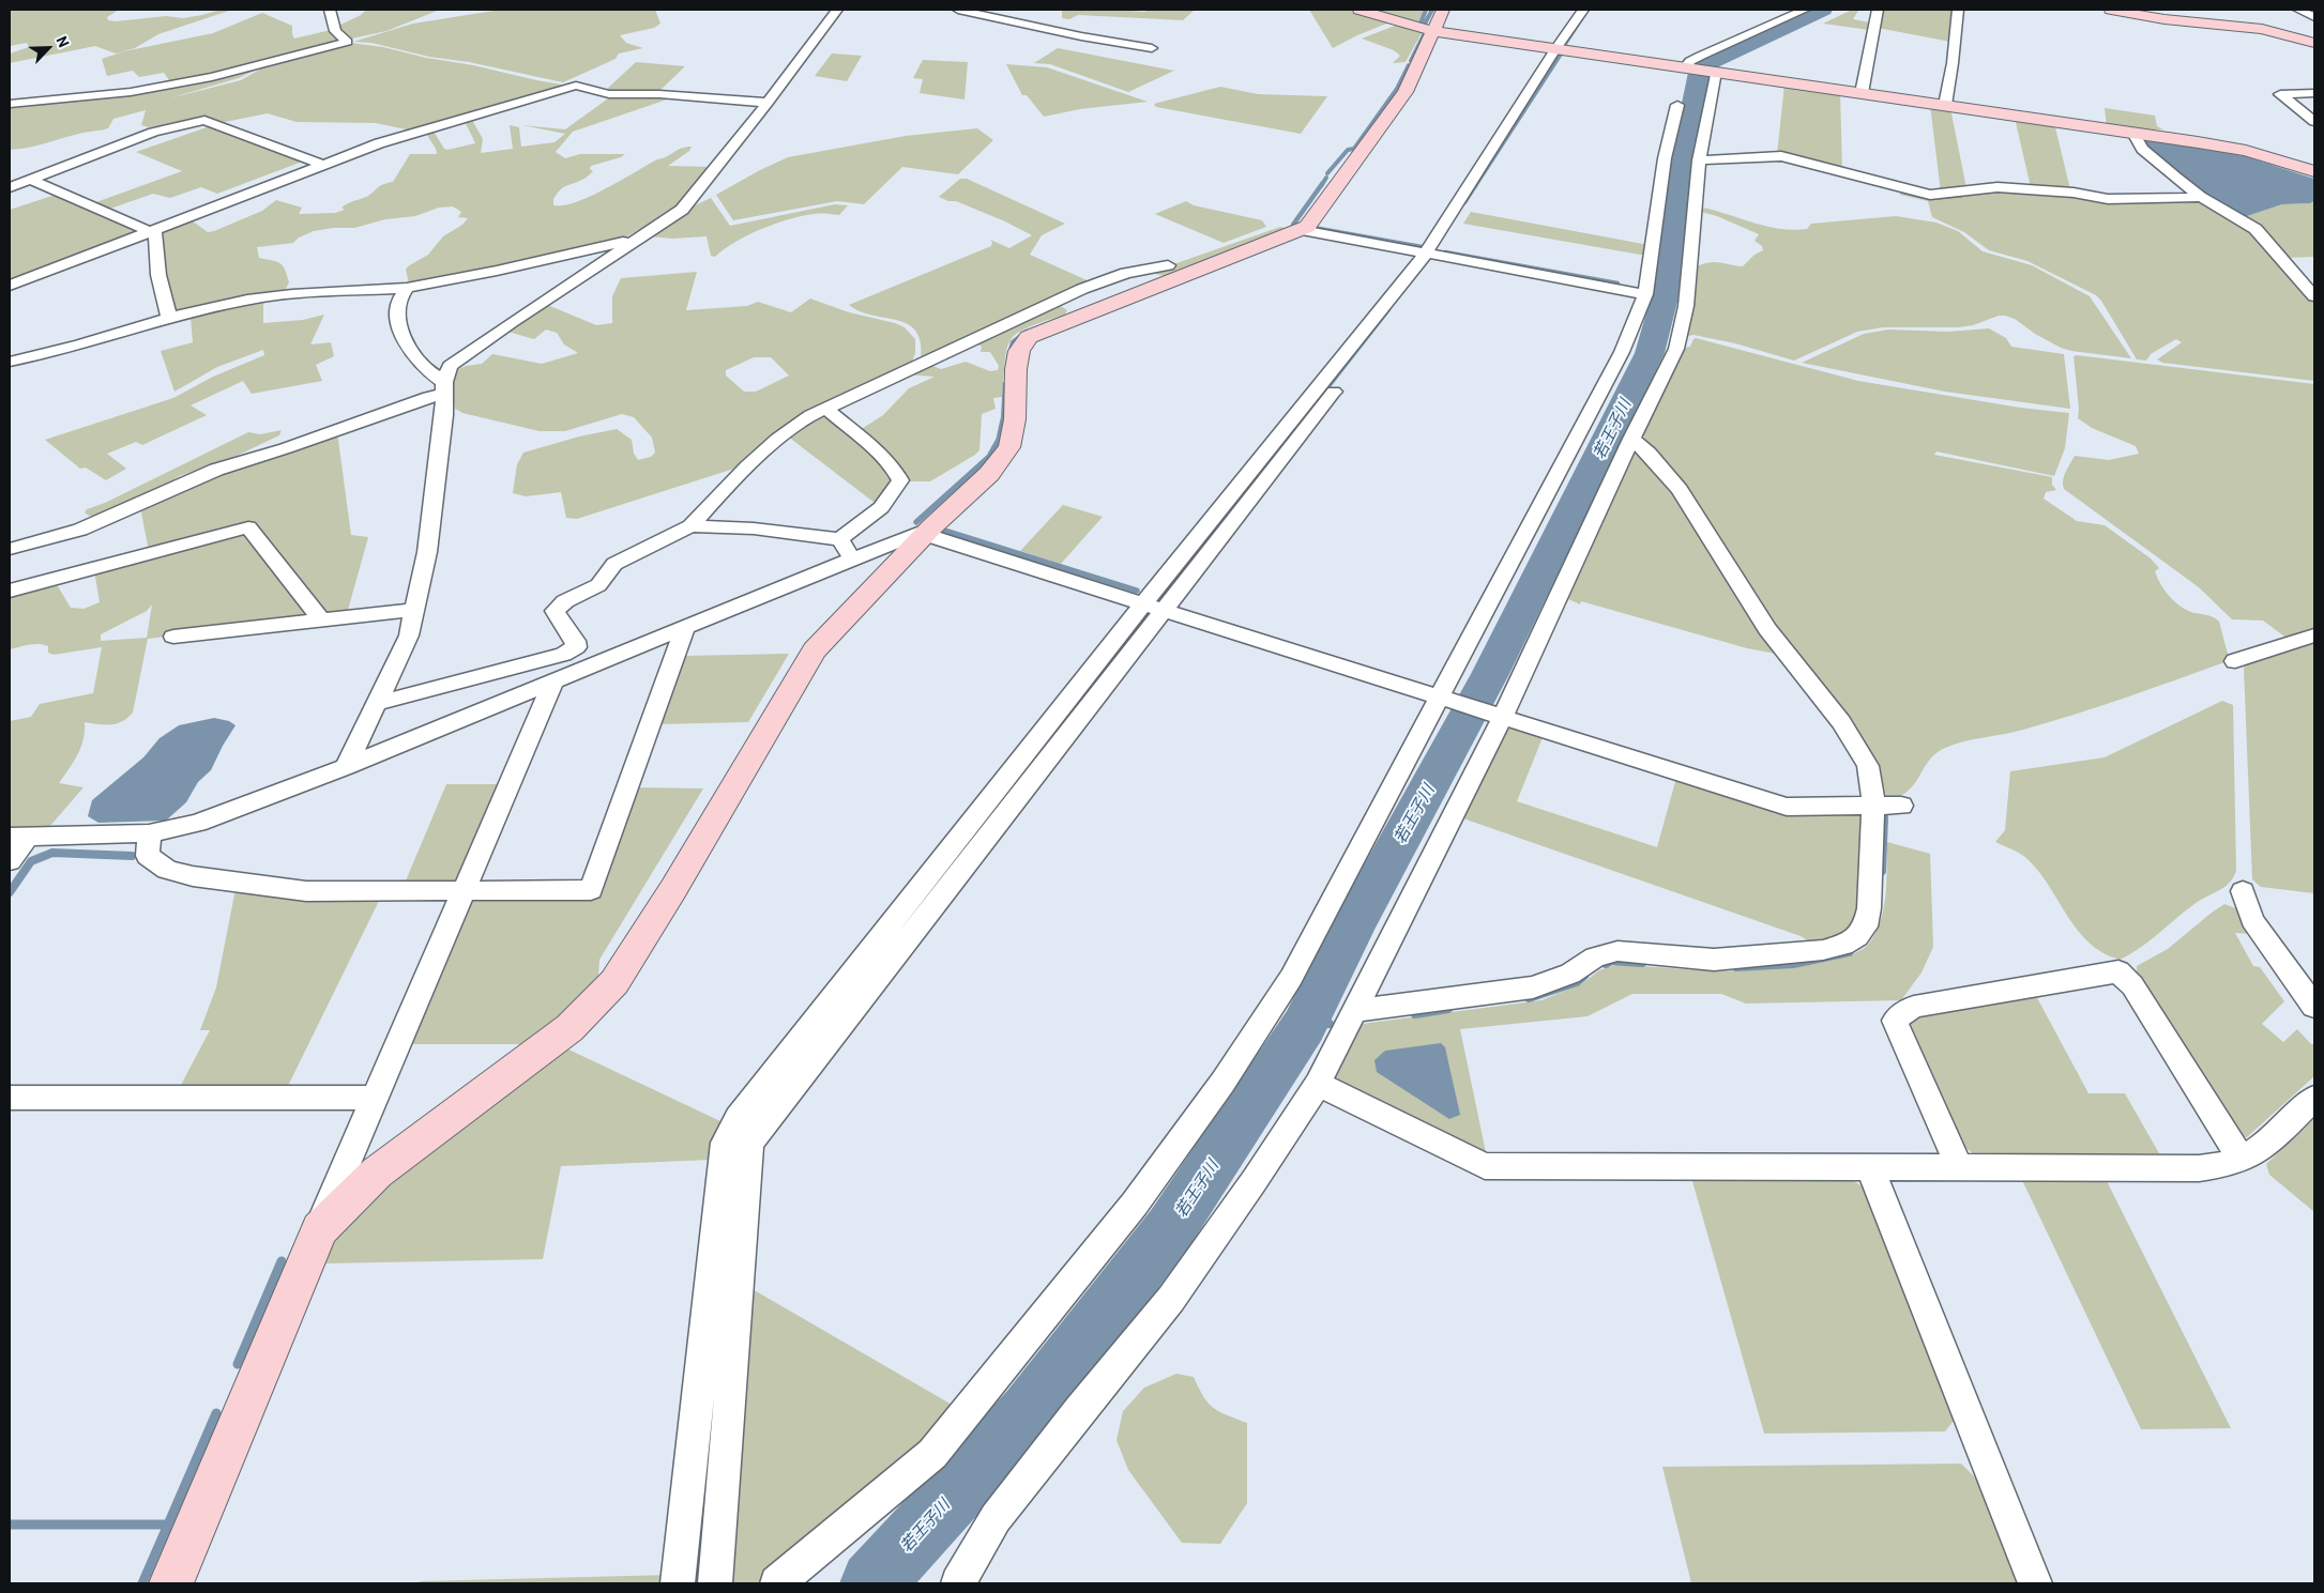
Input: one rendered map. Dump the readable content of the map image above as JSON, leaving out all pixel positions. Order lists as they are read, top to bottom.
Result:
{
  "water": ["若王子川"],
  "north": "top right"
}
